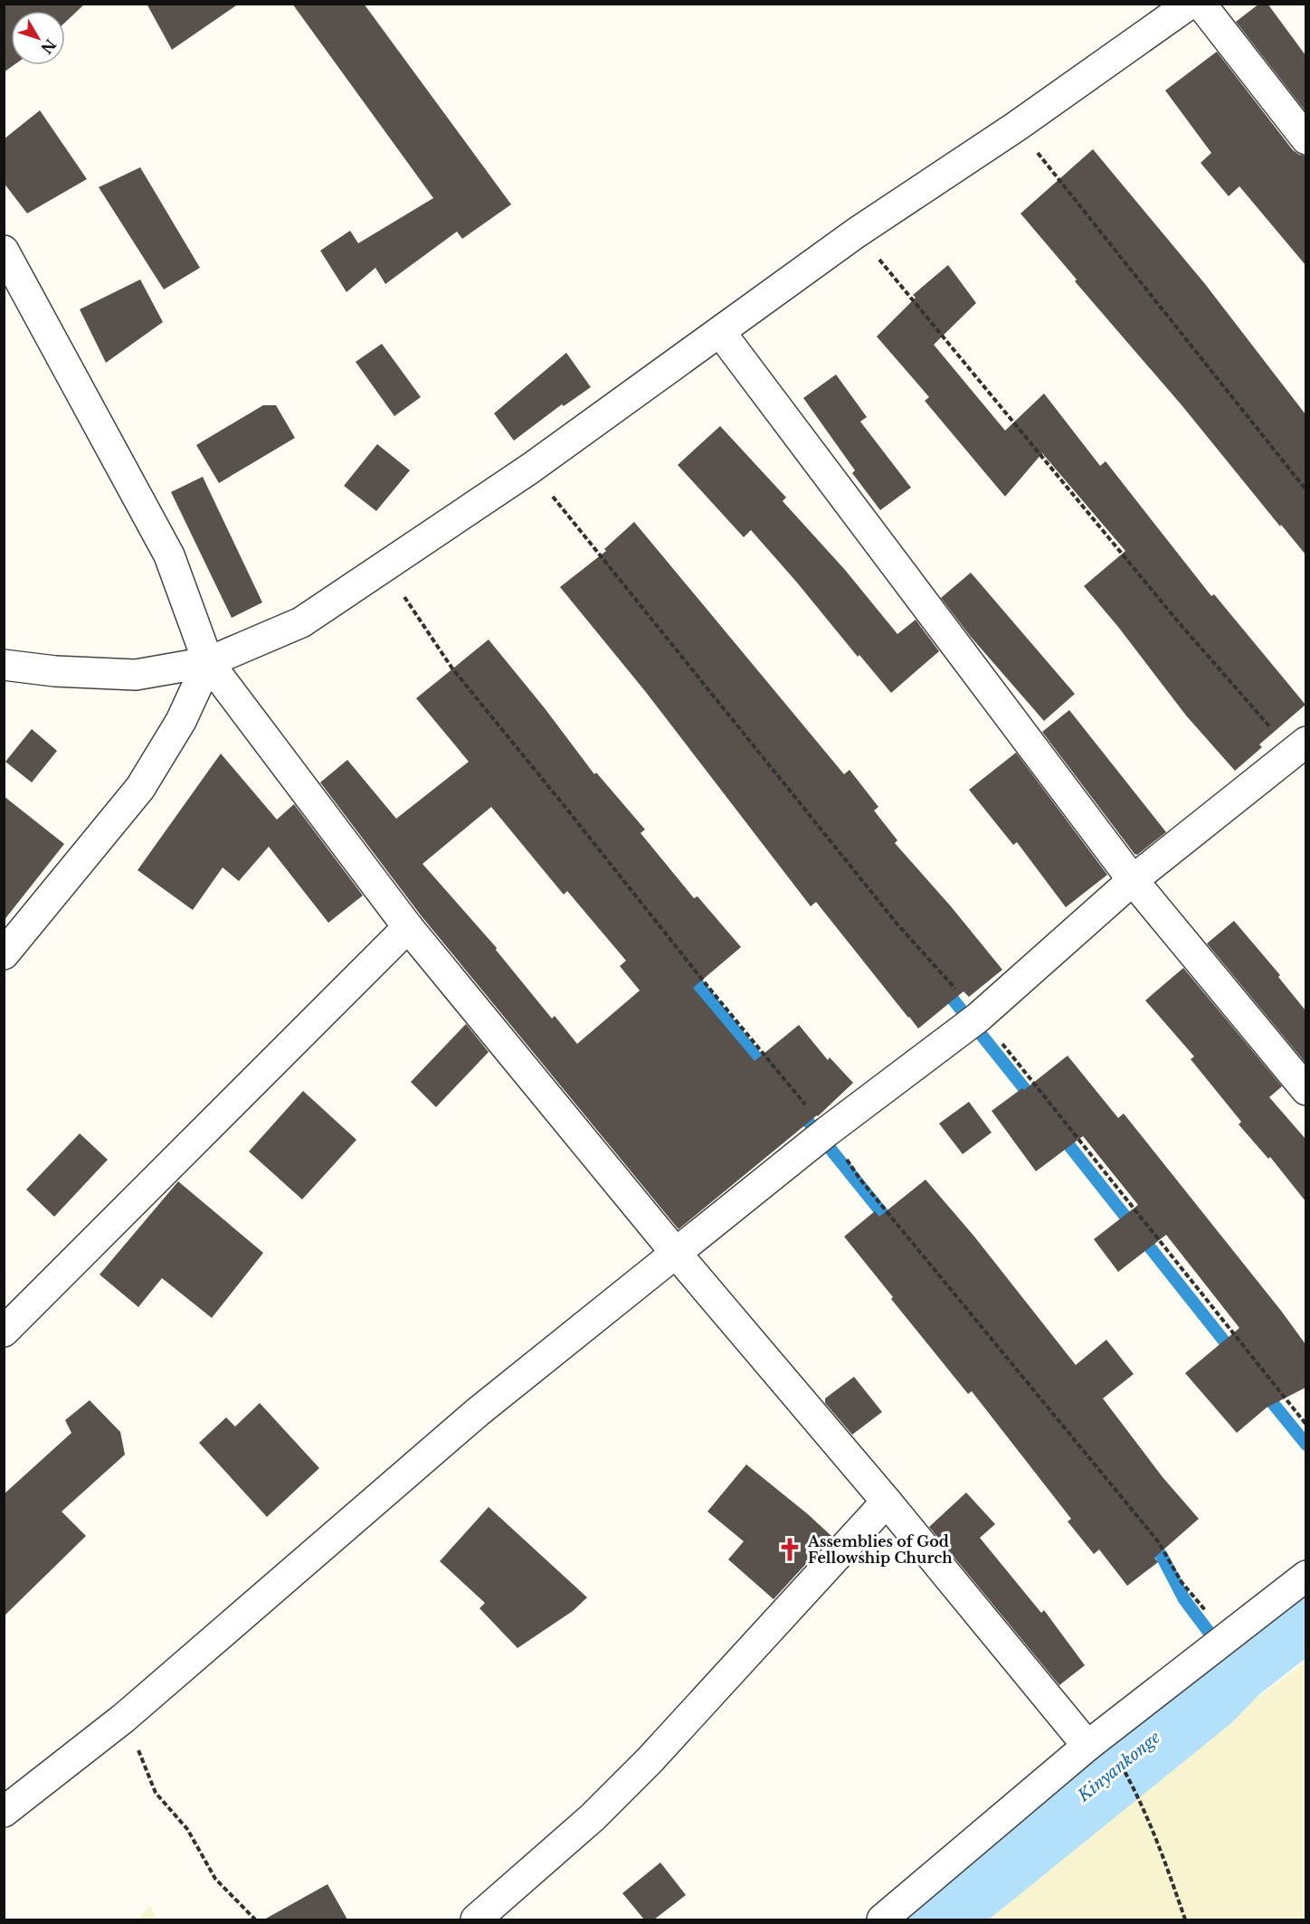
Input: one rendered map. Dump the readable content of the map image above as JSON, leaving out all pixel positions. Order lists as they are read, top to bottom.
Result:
{
  "water": ["Kinyankonge"],
  "places": {
    "church": ["Assemblies of God Fellowship Church"]
  },
  "north": "bottom right"
}
